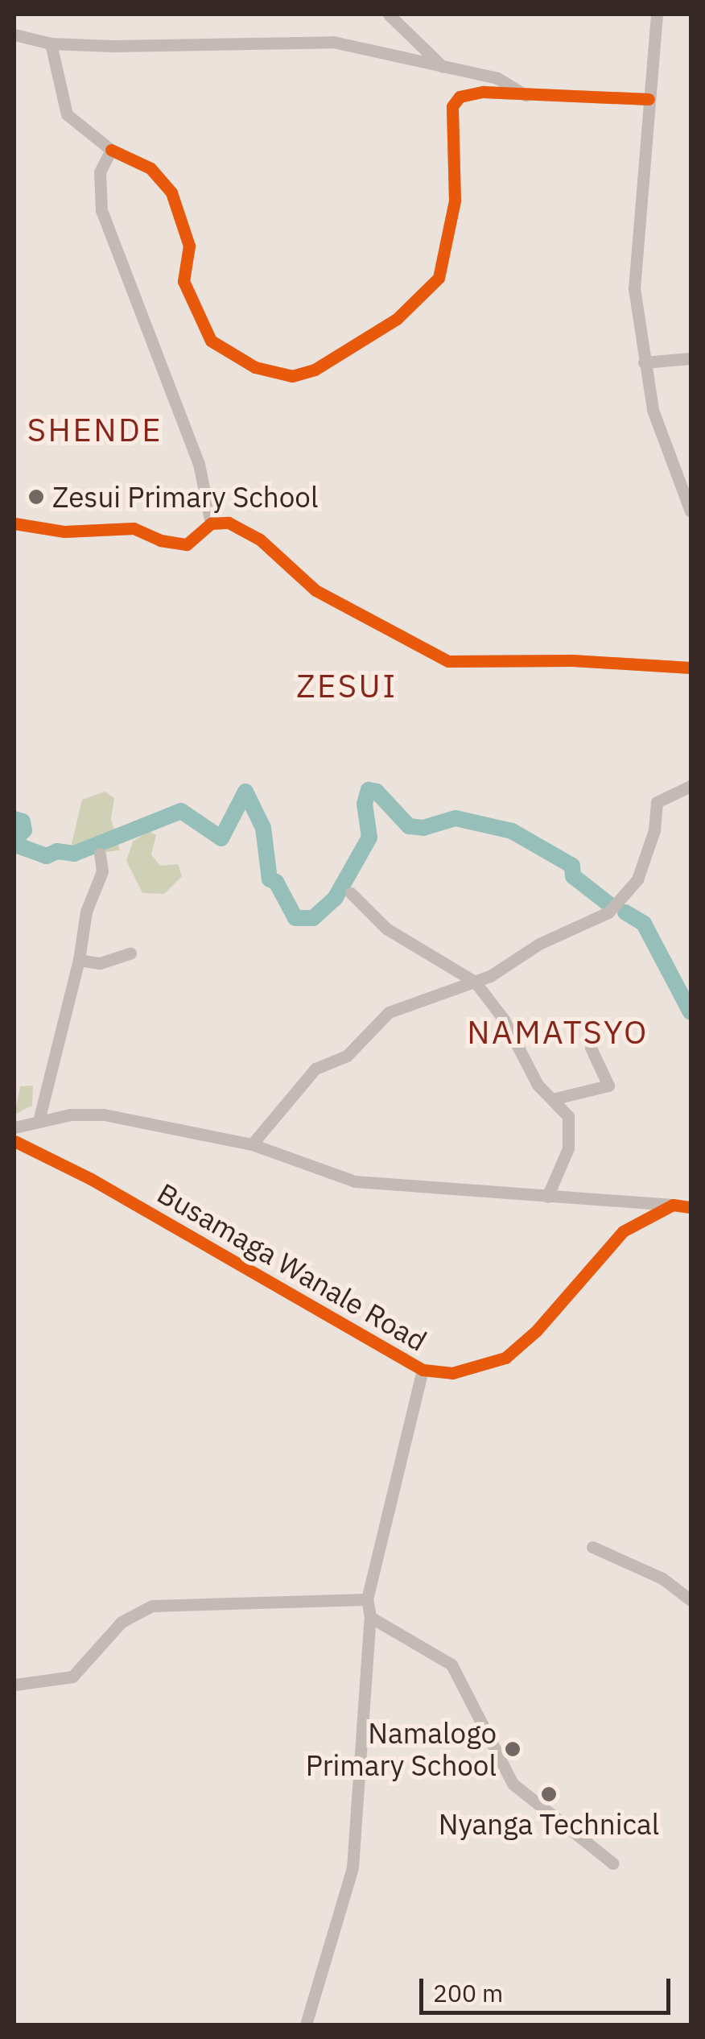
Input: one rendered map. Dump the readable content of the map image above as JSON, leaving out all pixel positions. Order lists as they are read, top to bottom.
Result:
{
  "streets": {
    "street": ["Busamaga Wanale Road"]
  },
  "districts": ["SHENDE", "ZESUI", "NAMATSYO"],
  "places": ["Zesui Primary School", "Namalogo Primary School", "Nyanga Technical"],
  "scale_bar": "200 m"
}
